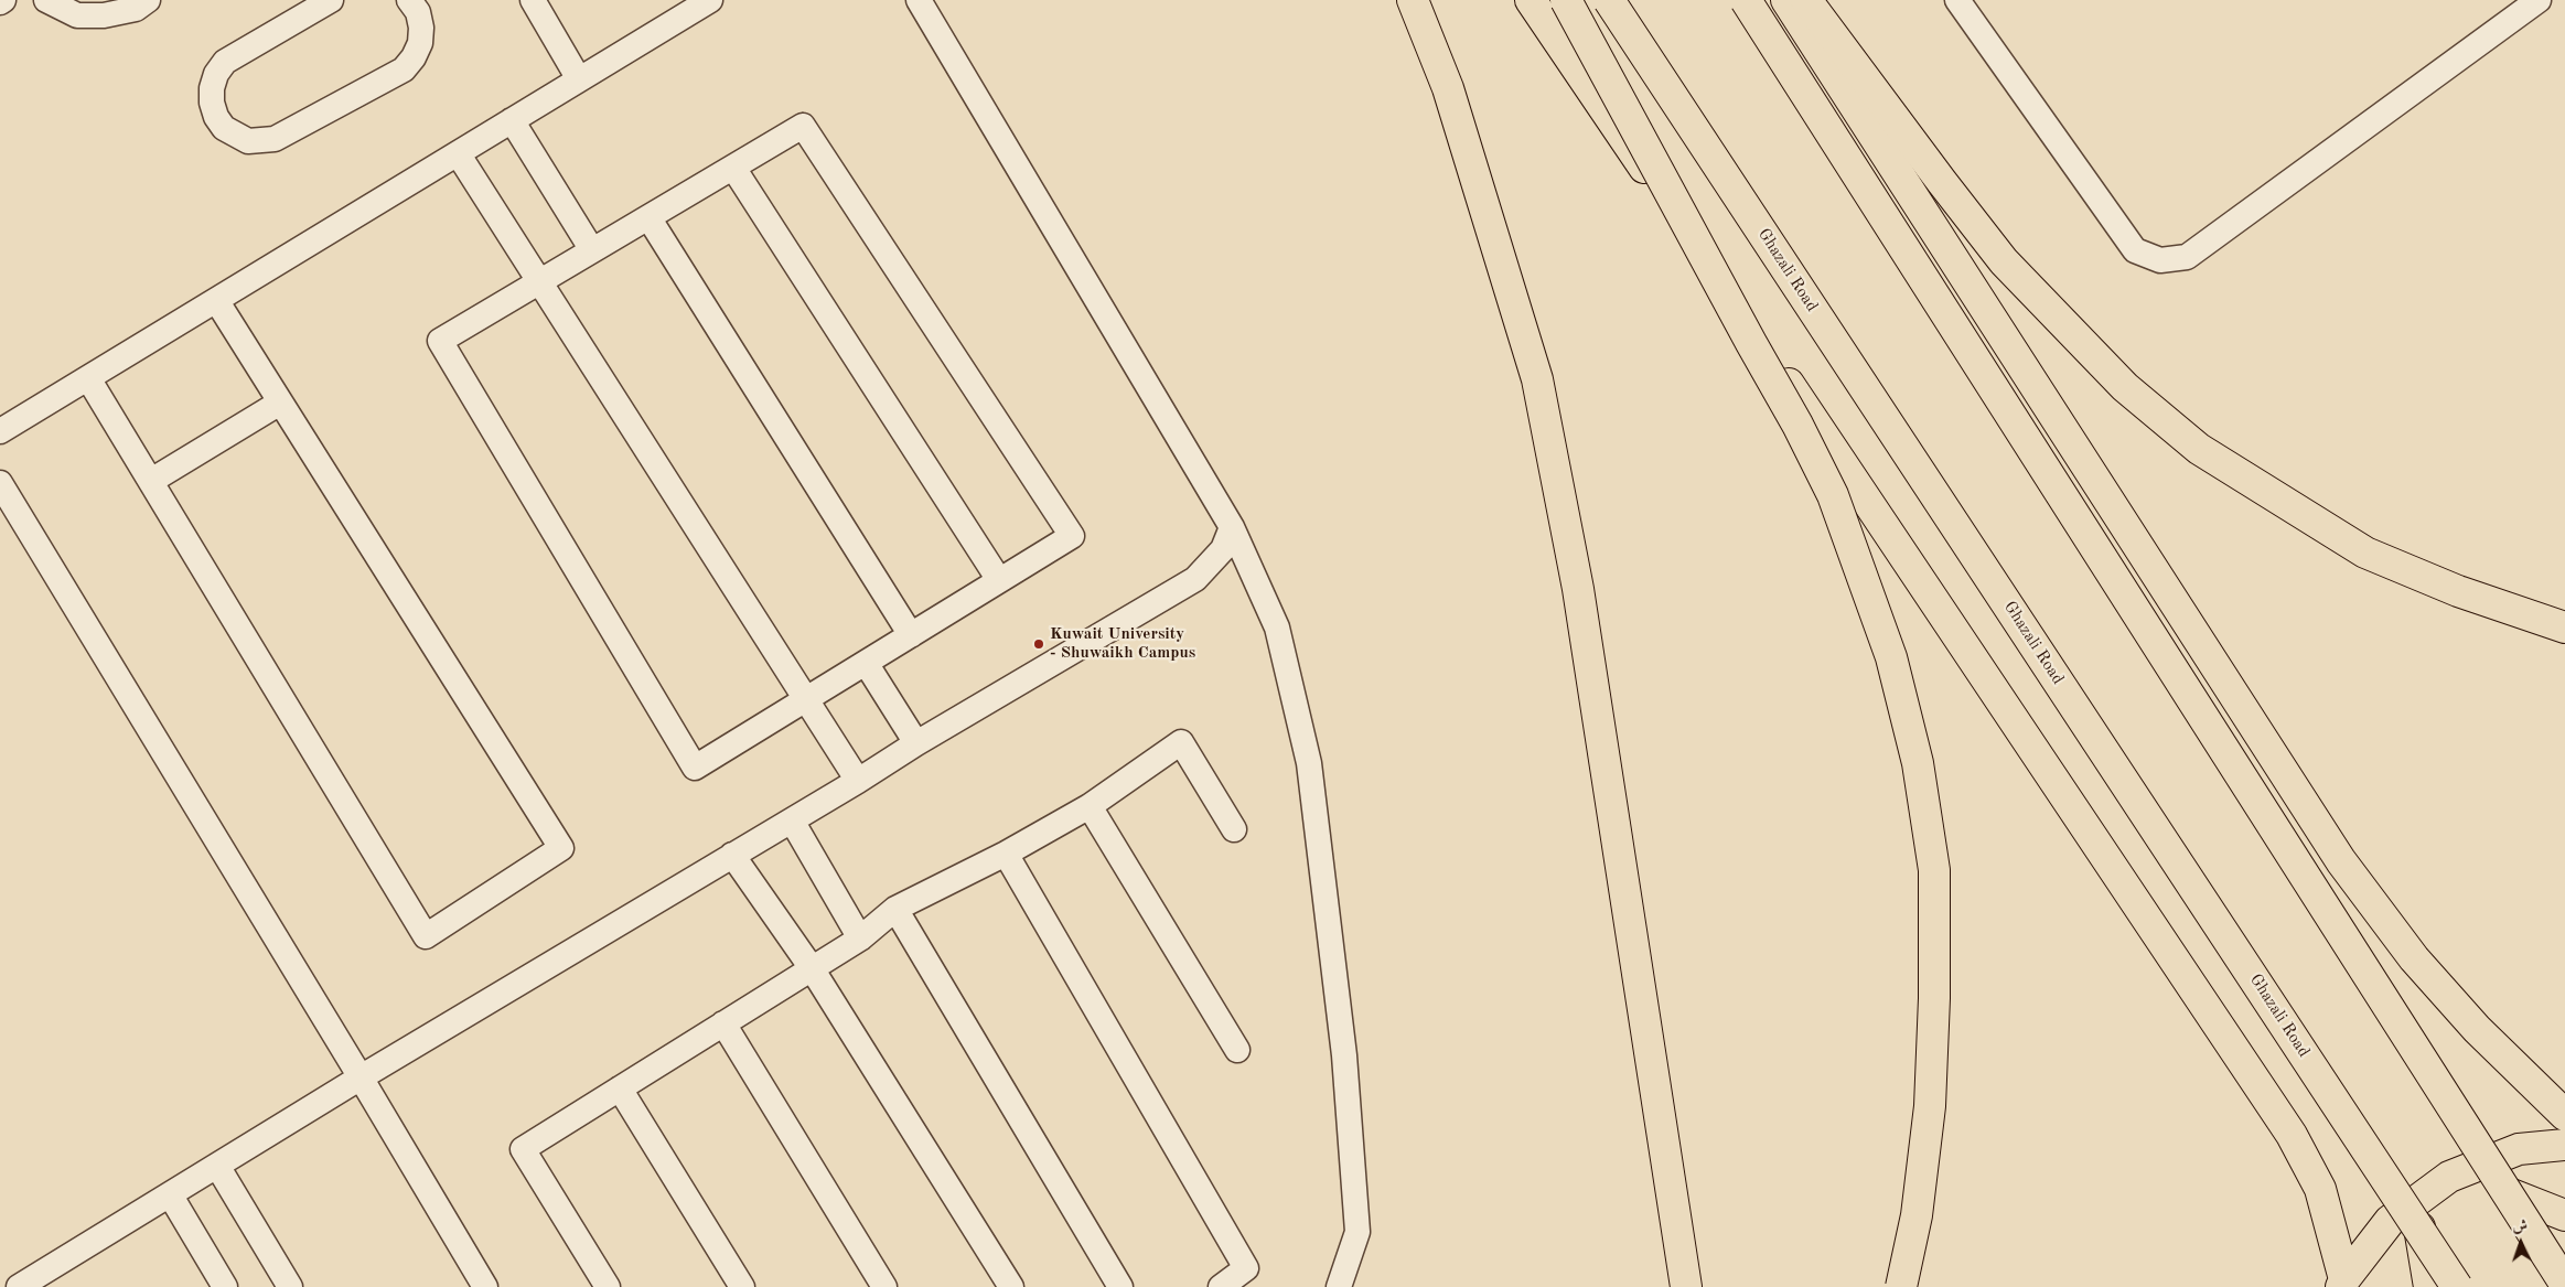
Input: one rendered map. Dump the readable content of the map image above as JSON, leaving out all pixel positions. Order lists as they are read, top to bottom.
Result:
{
  "streets": {
    "main road": ["Ghazali Road"]
  },
  "places": ["Kuwait University - Shuwaikh Campus"],
  "north": "top"
}
